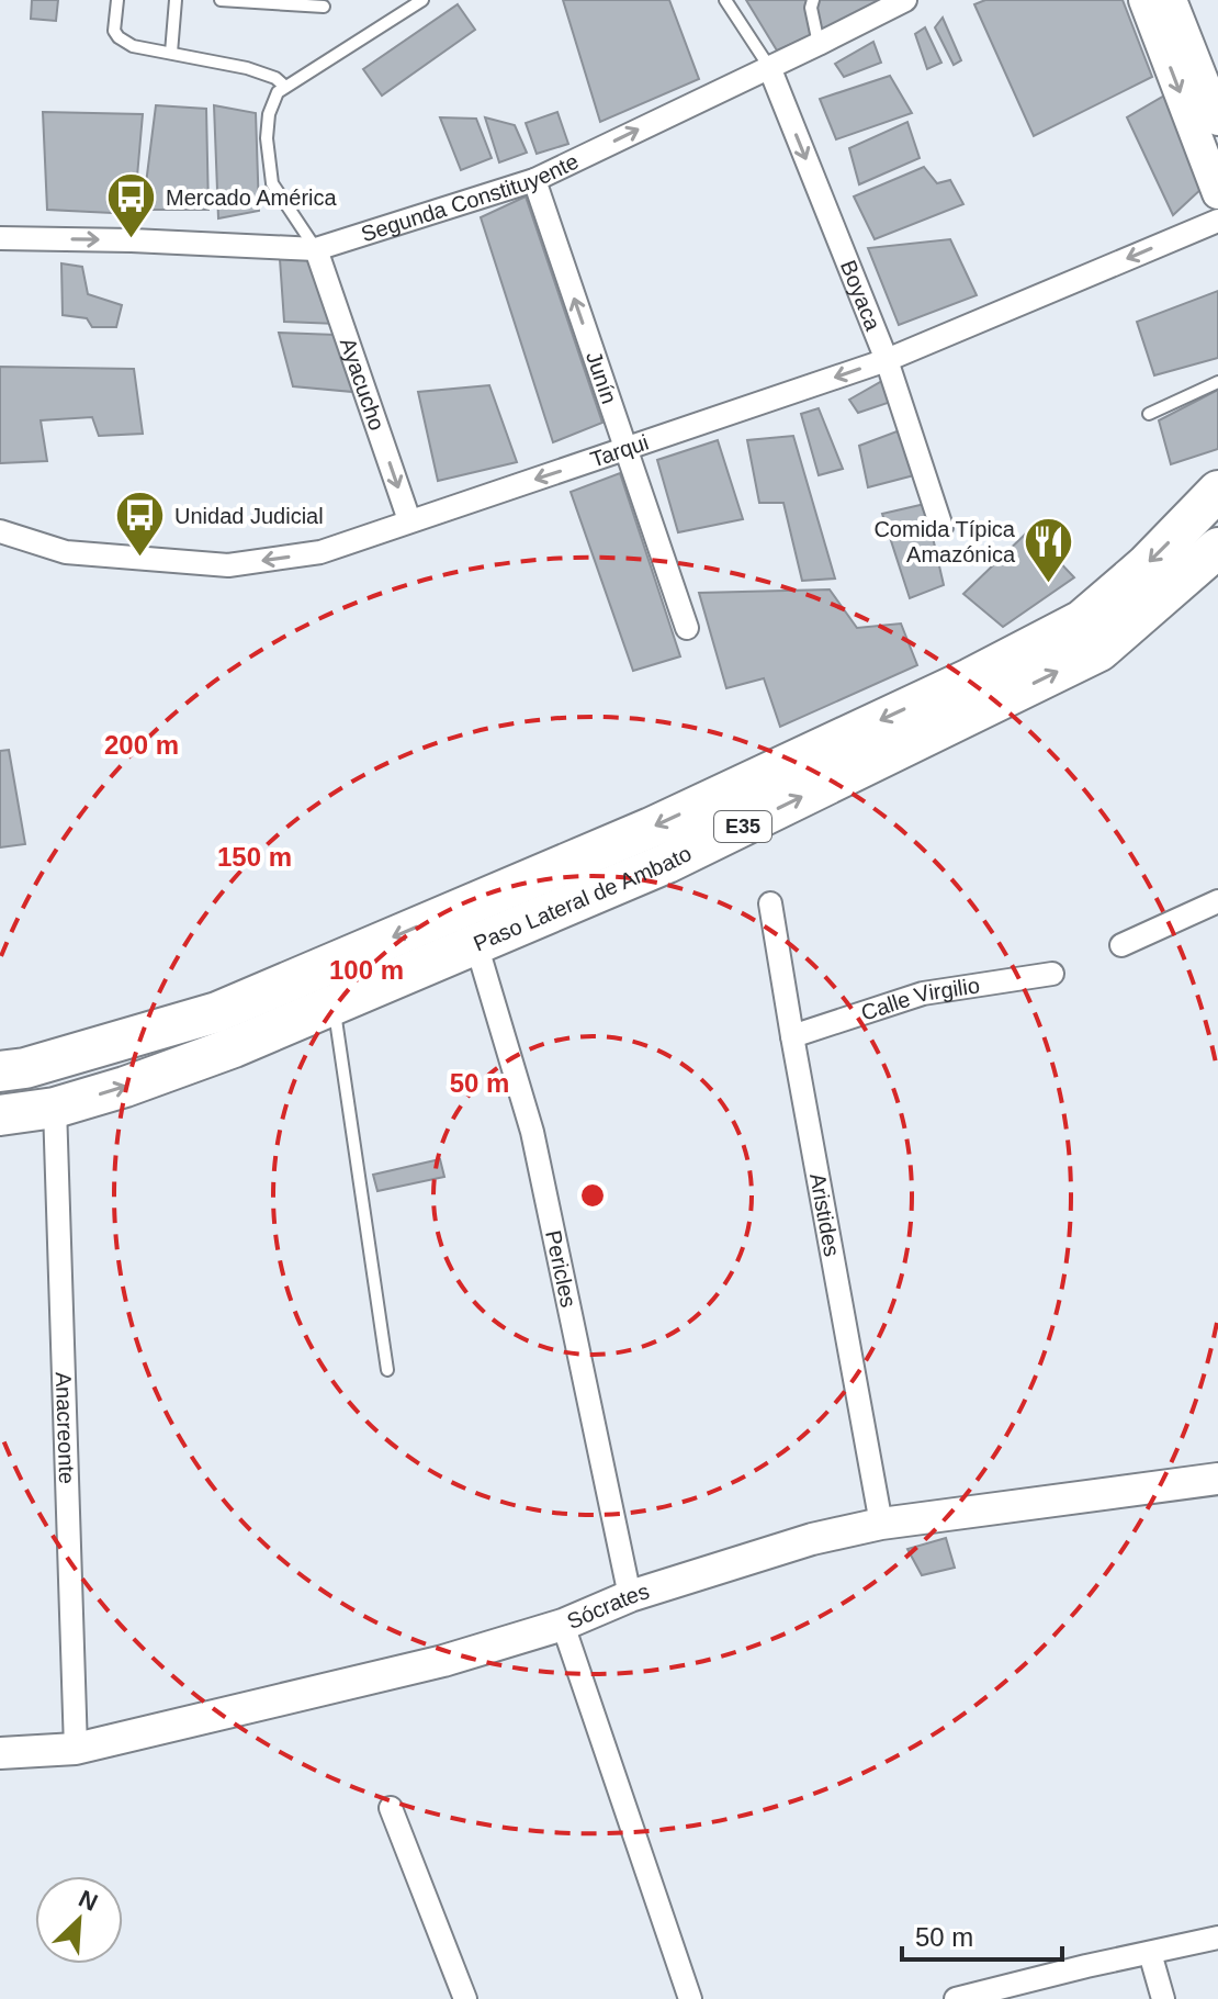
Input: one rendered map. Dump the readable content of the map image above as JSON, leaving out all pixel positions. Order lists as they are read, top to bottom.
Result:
{
  "streets": {
    "highway": ["E35", "Paso Lateral de Ambato"],
    "street": [
      "Segunda Constituyente",
      "Boyaca",
      "Junín",
      "Ayacucho",
      "Tarqui",
      "Calle Virgilio",
      "Aristides",
      "Pericles",
      "Anacreonte",
      "Sócrates"
    ]
  },
  "crossings": [
    ["Segunda Constituyente", "Boyaca"],
    ["Segunda Constituyente", "Junín"],
    ["Segunda Constituyente", "Ayacucho"],
    ["Boyaca", "Tarqui"],
    ["Junín", "Tarqui"],
    ["Ayacucho", "Tarqui"],
    ["Paso Lateral de Ambato", "Pericles"],
    ["Paso Lateral de Ambato", "Anacreonte"],
    ["Calle Virgilio", "Aristides"],
    ["Aristides", "Sócrates"],
    ["Pericles", "Sócrates"],
    ["Anacreonte", "Sócrates"]
  ],
  "one_way": [
    "Segunda Constituyente",
    "Boyaca",
    "Junín",
    "Ayacucho",
    "Tarqui"
  ],
  "places": {
    "bus stop": ["Mercado América", "Unidad Judicial"],
    "restaurant": ["Comida Típica Amazónica"]
  },
  "scale_bar": "50 m",
  "north": "top right",
  "rings": [
    "200 m",
    "150 m",
    "100 m",
    "50 m"
  ]
}
